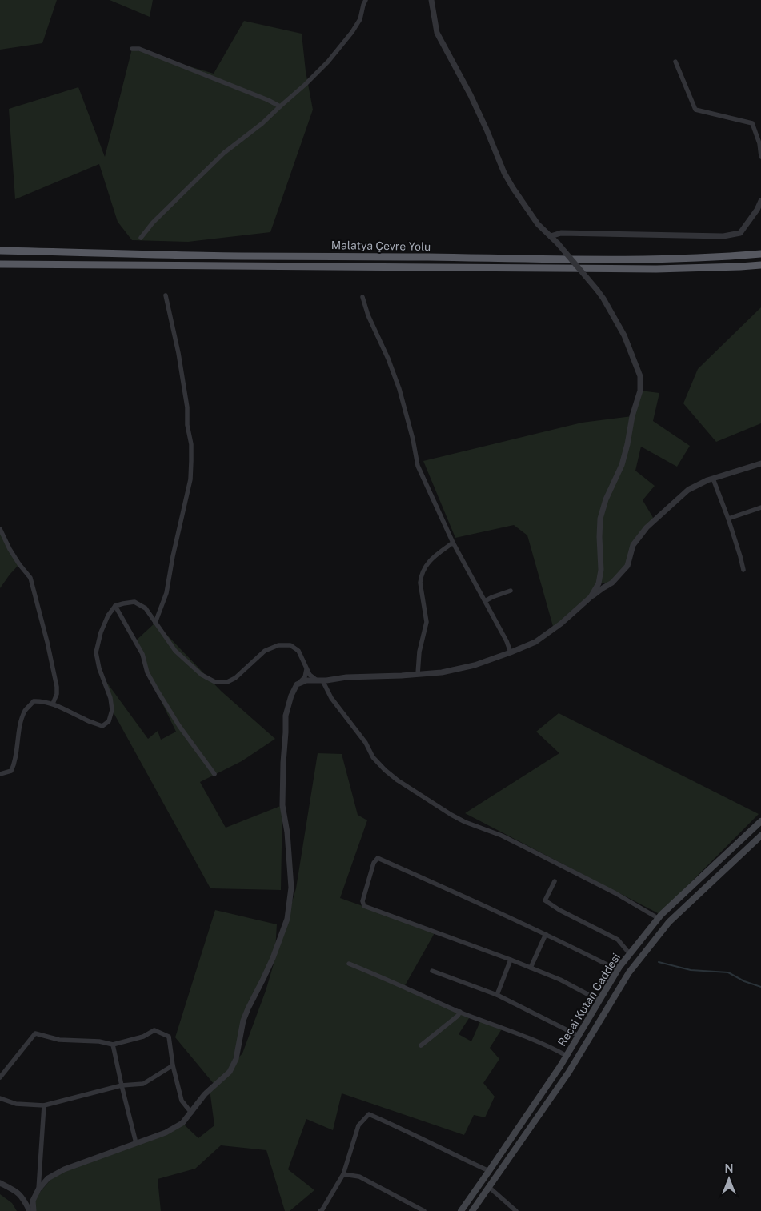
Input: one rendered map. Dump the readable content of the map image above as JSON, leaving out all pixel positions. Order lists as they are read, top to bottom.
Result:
{
  "streets": {
    "highway": ["Malatya Çevre Yolu"],
    "main road": ["Recai Kutan Caddesi"]
  },
  "north": "top"
}
